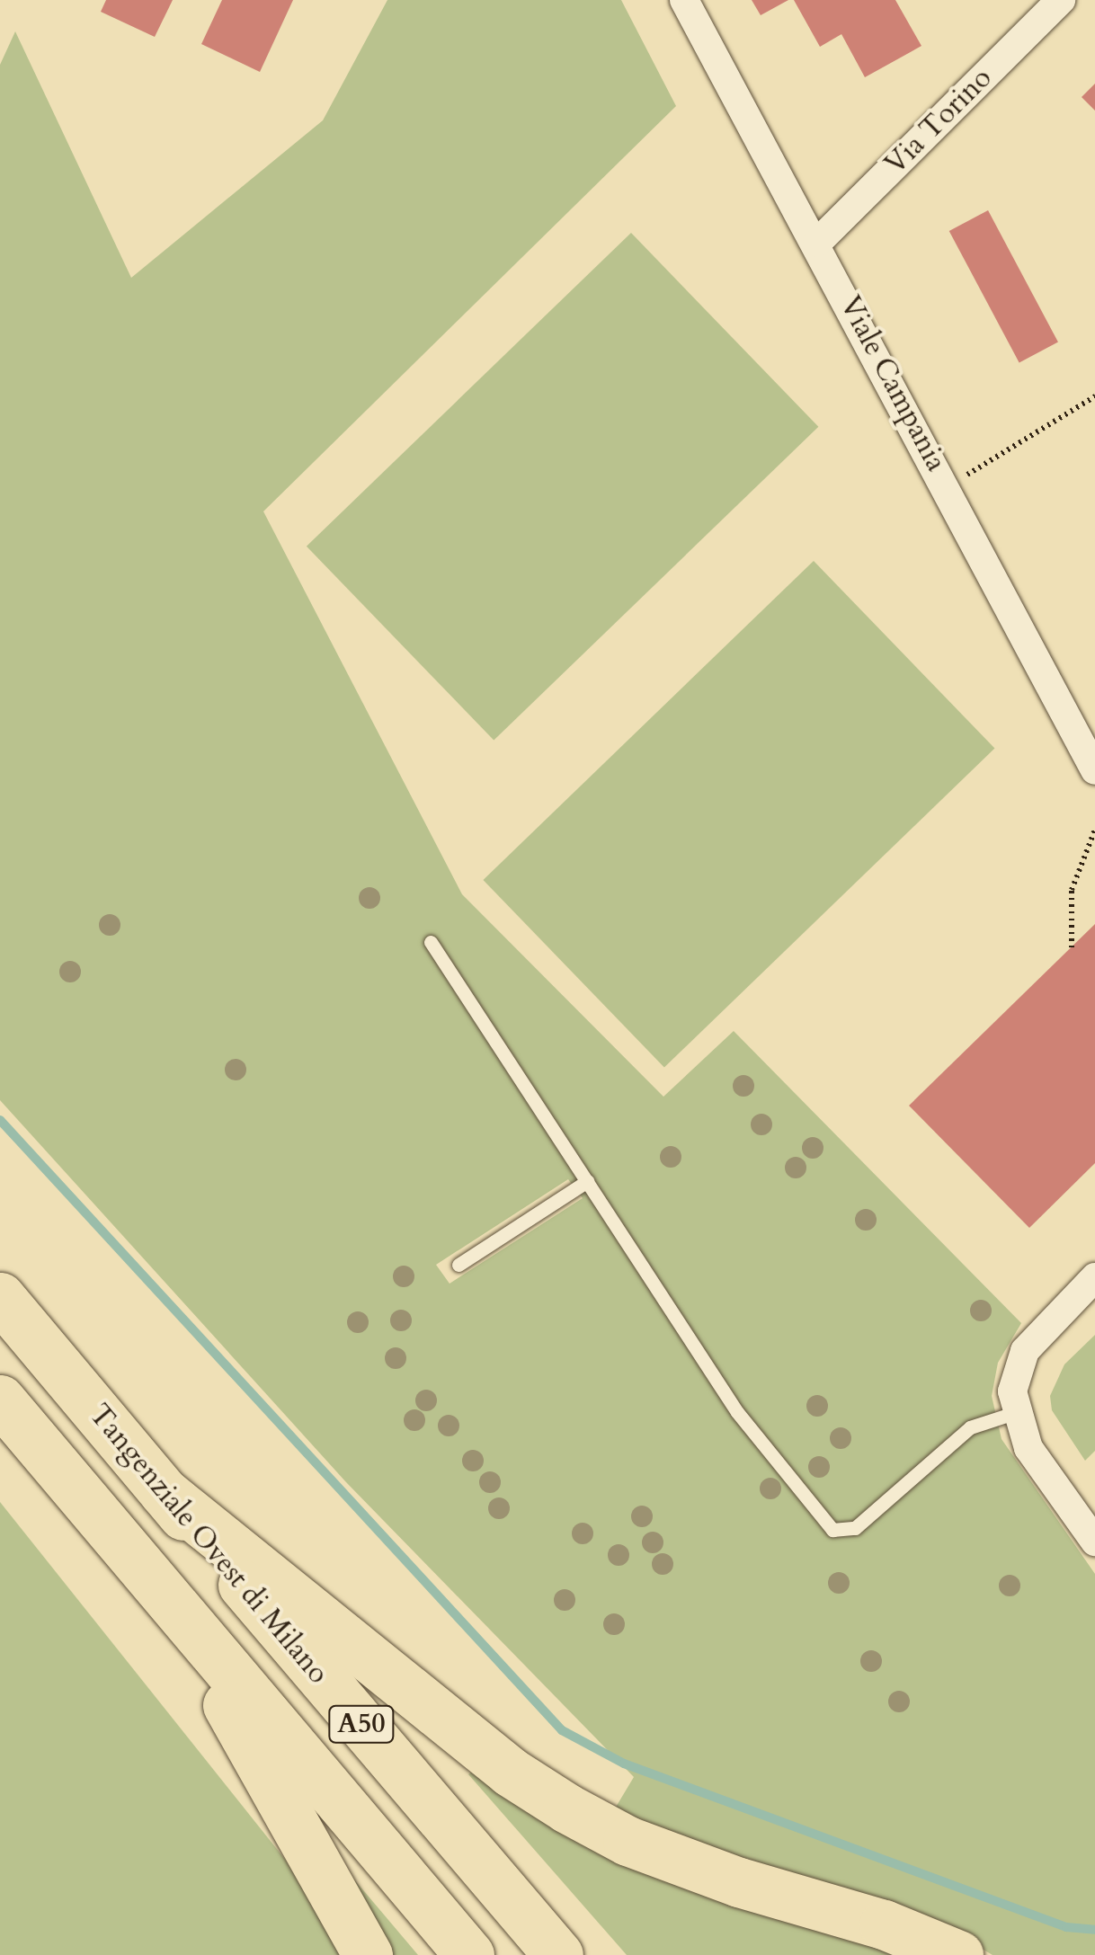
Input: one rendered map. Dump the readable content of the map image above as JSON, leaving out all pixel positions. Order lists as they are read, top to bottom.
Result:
{
  "streets": {
    "highway": ["Tangenziale Ovest di Milano", "A50"],
    "street": ["Via Torino", "Viale Campania"]
  },
  "crossings": [
    ["Via Torino", "Viale Campania"]
  ]
}
